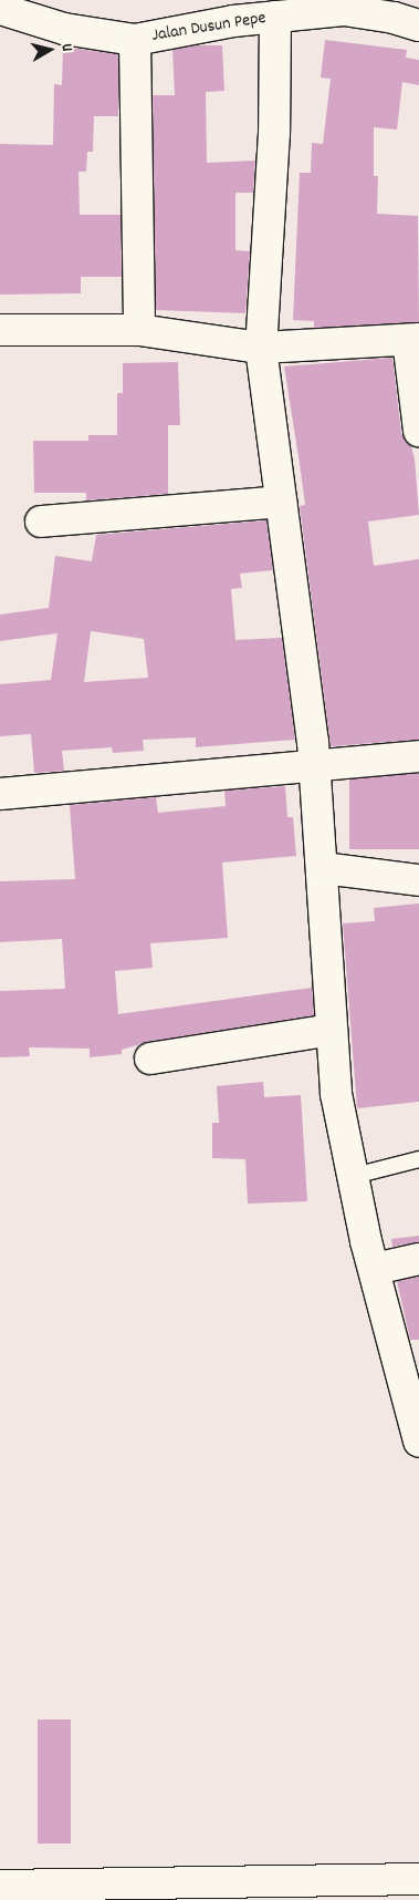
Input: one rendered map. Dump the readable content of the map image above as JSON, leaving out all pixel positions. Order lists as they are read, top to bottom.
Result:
{
  "streets": {
    "street": ["Jalan Dusun Pepe"]
  },
  "north": "right"
}
